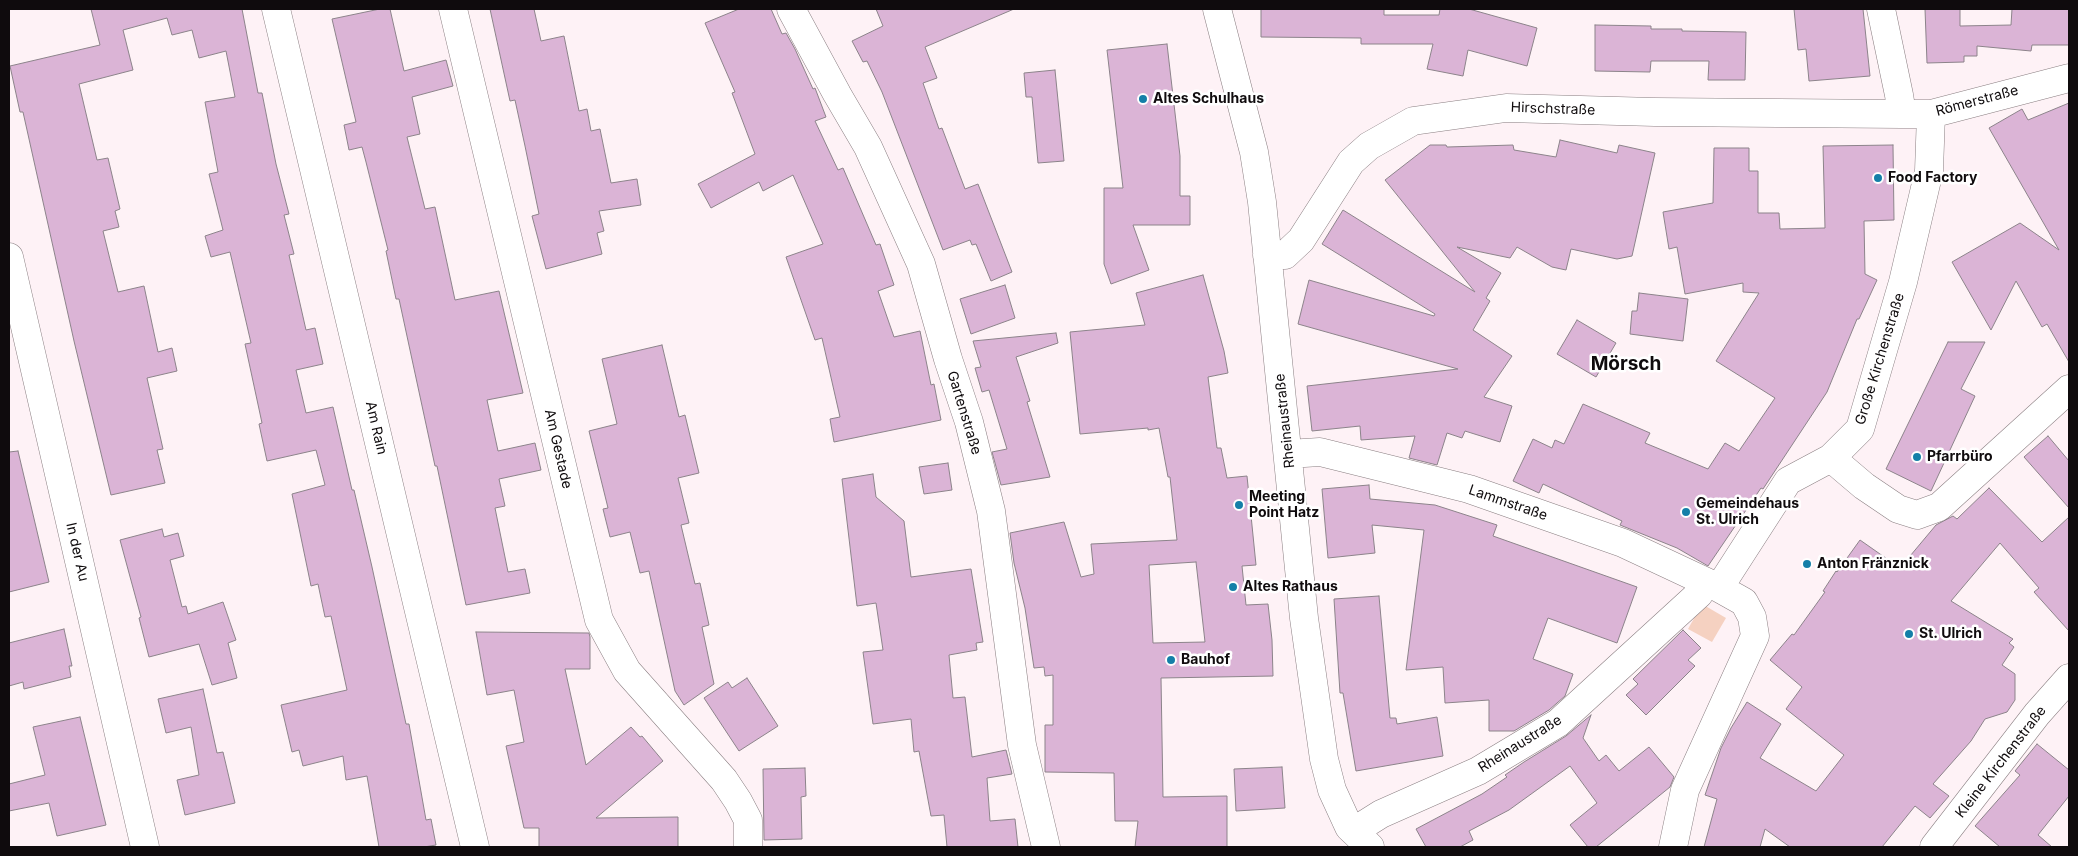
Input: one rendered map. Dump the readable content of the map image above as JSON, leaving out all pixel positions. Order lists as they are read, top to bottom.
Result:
{
  "streets": {
    "street": [
      "Römerstraße",
      "Hirschstraße",
      "Große Kirchenstraße",
      "Gartenstraße",
      "Rheinaustraße",
      "Am Rain",
      "Am Gestade",
      "Lammstraße",
      "In der Au",
      "Kleine Kirchenstraße"
    ]
  },
  "crossings": [
    ["Römerstraße", "Hirschstraße"],
    ["Römerstraße", "Große Kirchenstraße"],
    ["Hirschstraße", "Rheinaustraße"],
    ["Große Kirchenstraße", "Rheinaustraße"],
    ["Große Kirchenstraße", "Lammstraße"],
    ["Rheinaustraße", "Lammstraße"]
  ],
  "districts": ["Mörsch"],
  "places": [
    "Altes Schulhaus",
    "Food Factory",
    "Pfarrbüro",
    "Meeting Point Hatz",
    "Gemeindehaus St. Ulrich",
    "Anton Fränznick",
    "Altes Rathaus",
    "St. Ulrich",
    "Bauhof"
  ]
}
